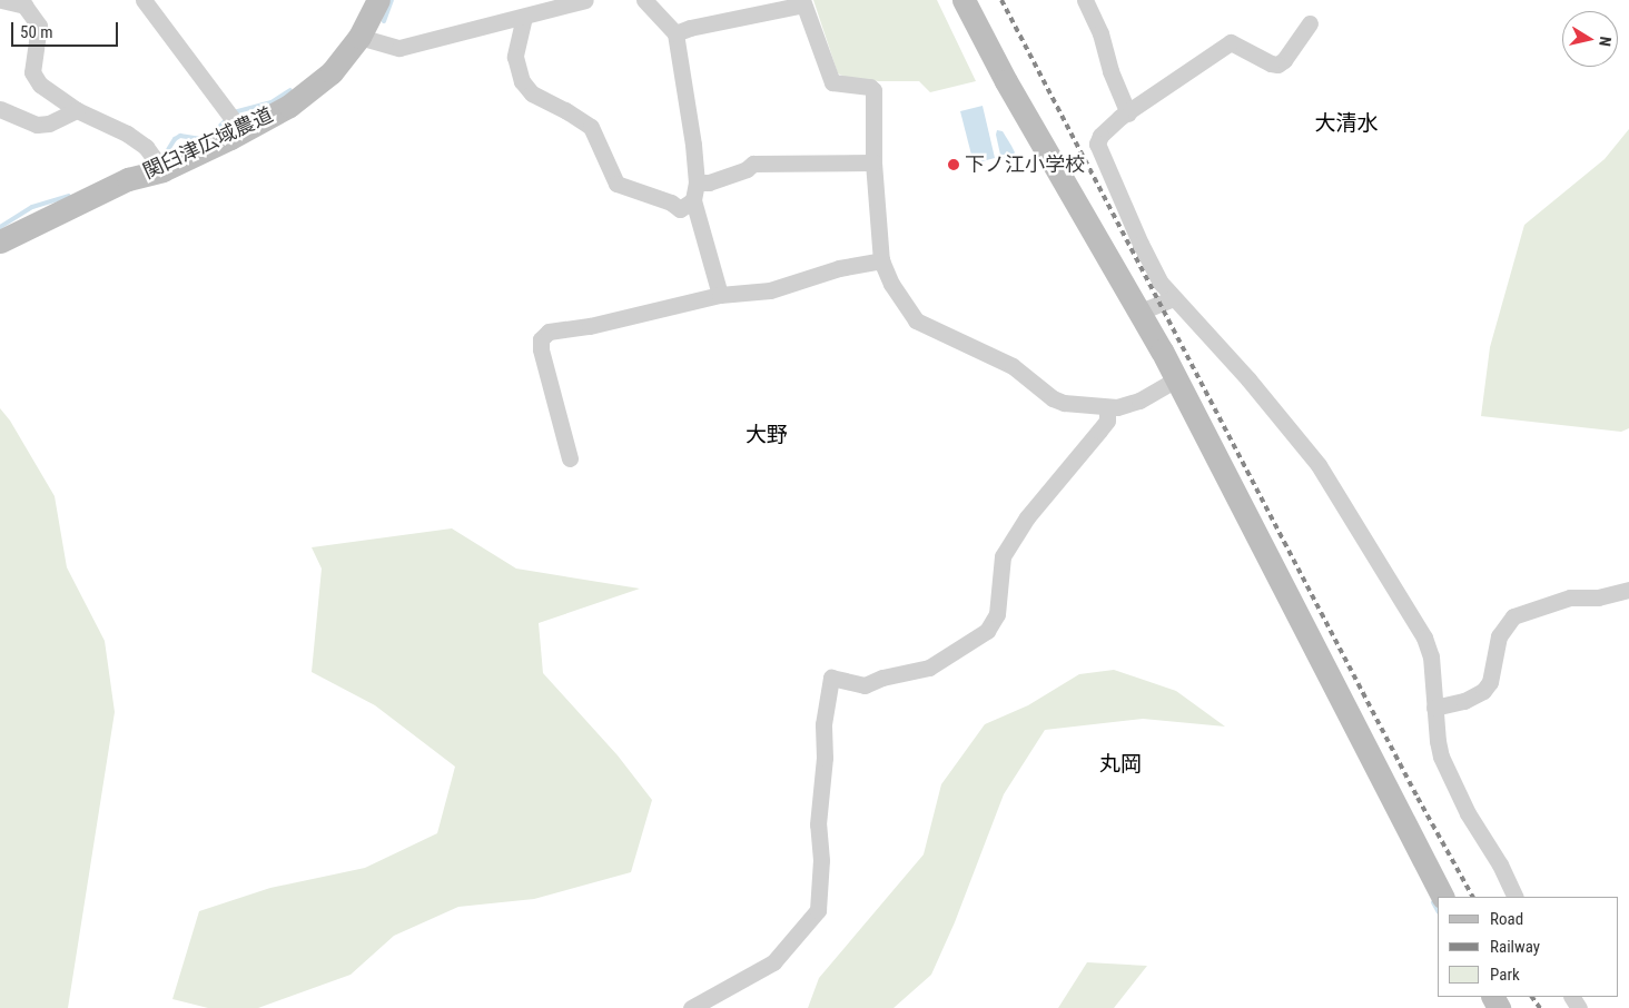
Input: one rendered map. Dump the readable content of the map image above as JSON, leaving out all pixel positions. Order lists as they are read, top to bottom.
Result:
{
  "streets": {
    "street": ["関臼津広域農道"]
  },
  "districts": ["大清水", "大野", "丸岡"],
  "places": ["下ノ江小学校"],
  "legend": ["Road", "Railway", "Park"],
  "scale_bar": "50 m",
  "north": "right"
}
